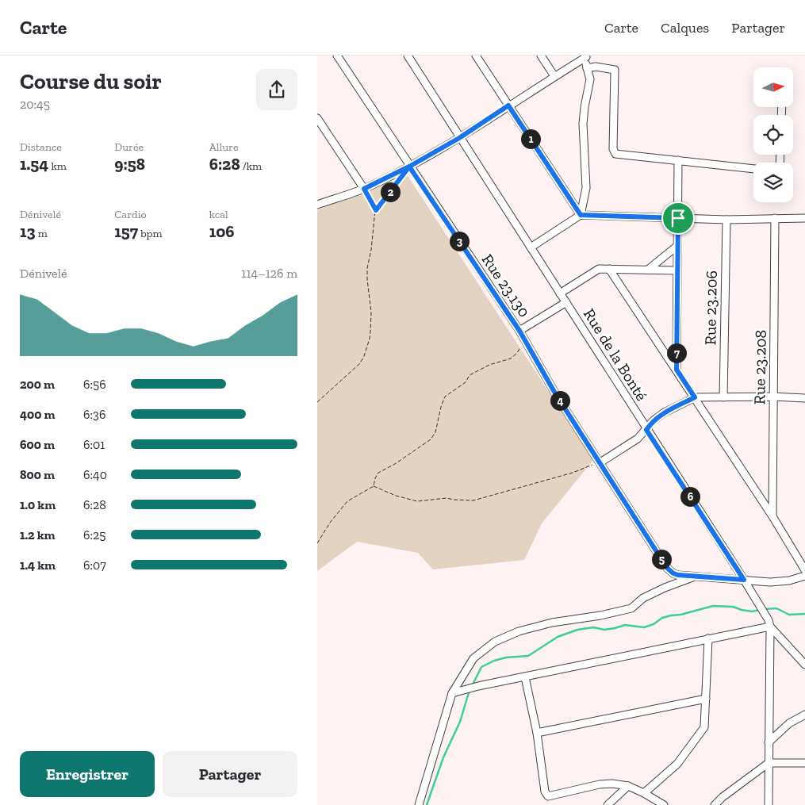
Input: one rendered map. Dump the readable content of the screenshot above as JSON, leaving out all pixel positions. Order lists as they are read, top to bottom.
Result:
{
  "streets": {
    "street": [
      "Rue 23.130",
      "Rue 23.206",
      "Rue de la Bonté",
      "Rue 23.208"
    ]
  },
  "crossings": [
    ["Rue 23.130", "Rue de la Bonté"]
  ],
  "north": "right",
  "page": {
    "header": "Carte",
    "nav": ["Carte", "Calques", "Partager"],
    "heading": ["Course du soir", "20:45"],
    "stats": [
      ["Distance", "1.54 km"],
      ["Durée", "9:58"],
      ["Allure", "6:28 /km"],
      ["Dénivelé", "13 m"],
      ["Cardio", "157 bpm"],
      ["kcal", "106"]
    ],
    "pins": [
      "1",
      "2",
      "3",
      "7",
      "4",
      "6",
      "5"
    ],
    "chart": ["Dénivelé", "114–126 m"],
    "list": [
      {
        "name": "200 m",
        "note": "6:56"
      },
      {
        "name": "400 m",
        "note": "6:36"
      },
      {
        "name": "600 m",
        "note": "6:01"
      },
      {
        "name": "800 m",
        "note": "6:40"
      },
      {
        "name": "1.0 km",
        "note": "6:28"
      },
      {
        "name": "1.2 km",
        "note": "6:25"
      },
      {
        "name": "1.4 km",
        "note": "6:07"
      }
    ],
    "buttons": ["Enregistrer", "Partager"]
  }
}
